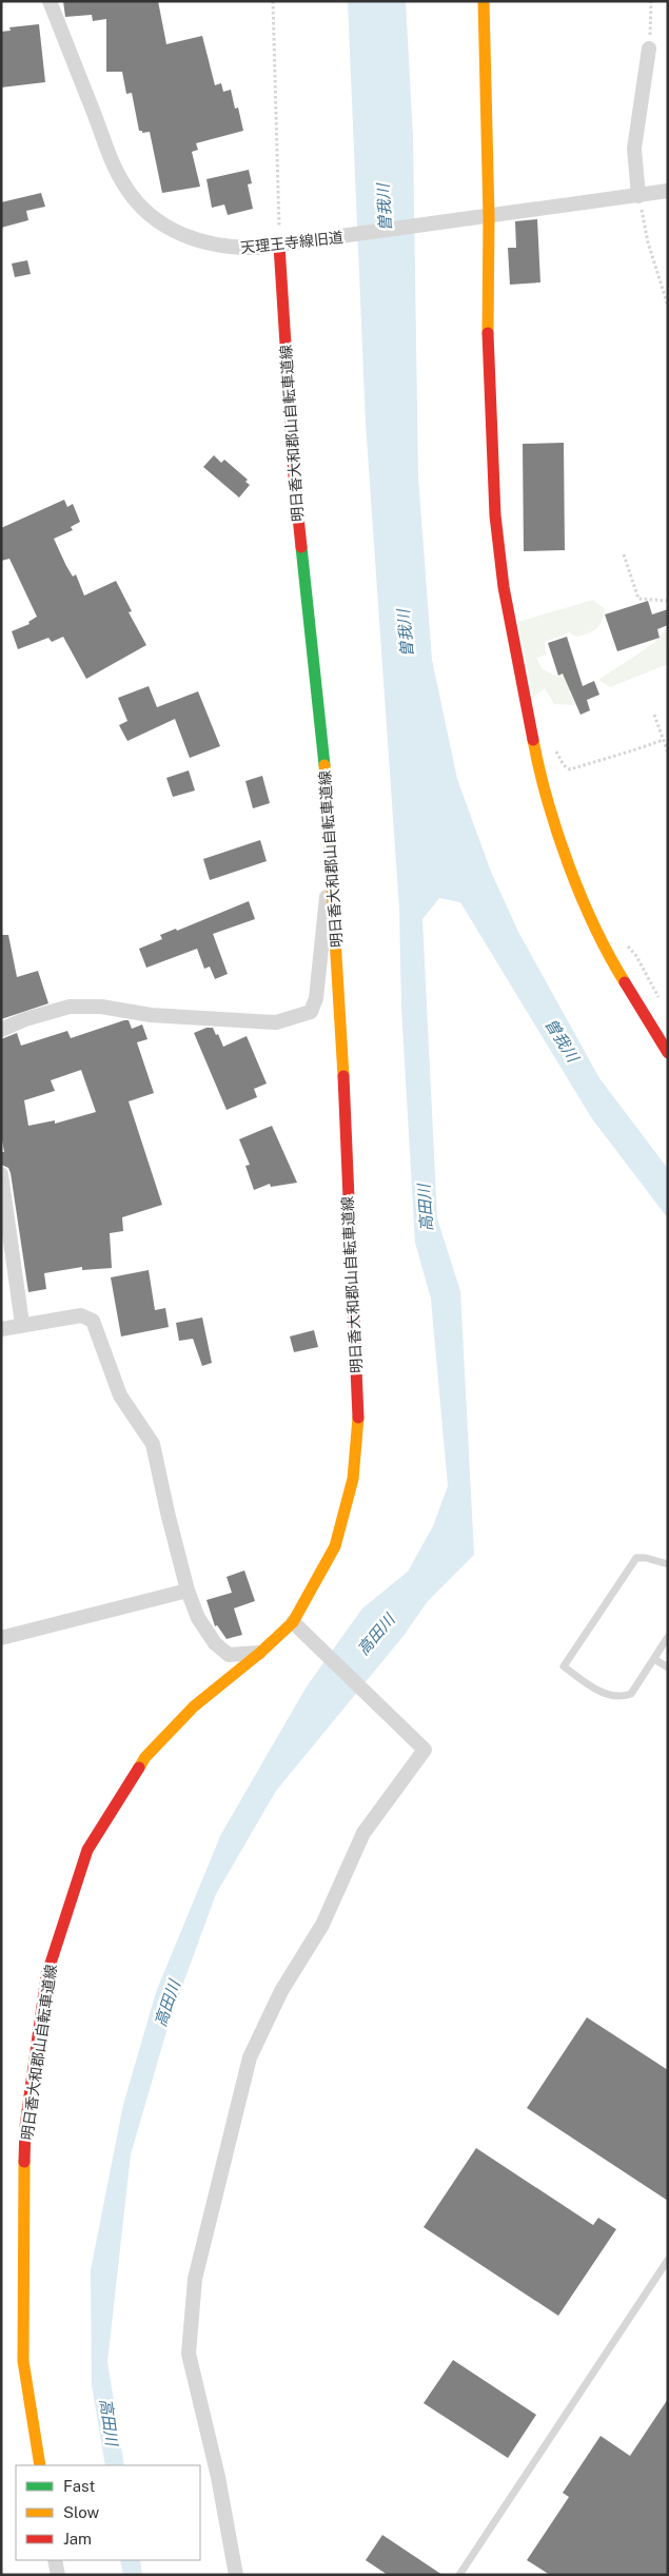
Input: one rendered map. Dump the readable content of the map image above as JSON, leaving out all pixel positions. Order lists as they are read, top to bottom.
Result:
{
  "streets": {
    "street": ["天理王寺線旧道", "明日香大和郡山自転車道線"]
  },
  "crossings": [
    ["天理王寺線旧道", "明日香大和郡山自転車道線"]
  ],
  "water": ["曽我川", "高田川"],
  "legend": ["Fast", "Slow", "Jam"]
}
